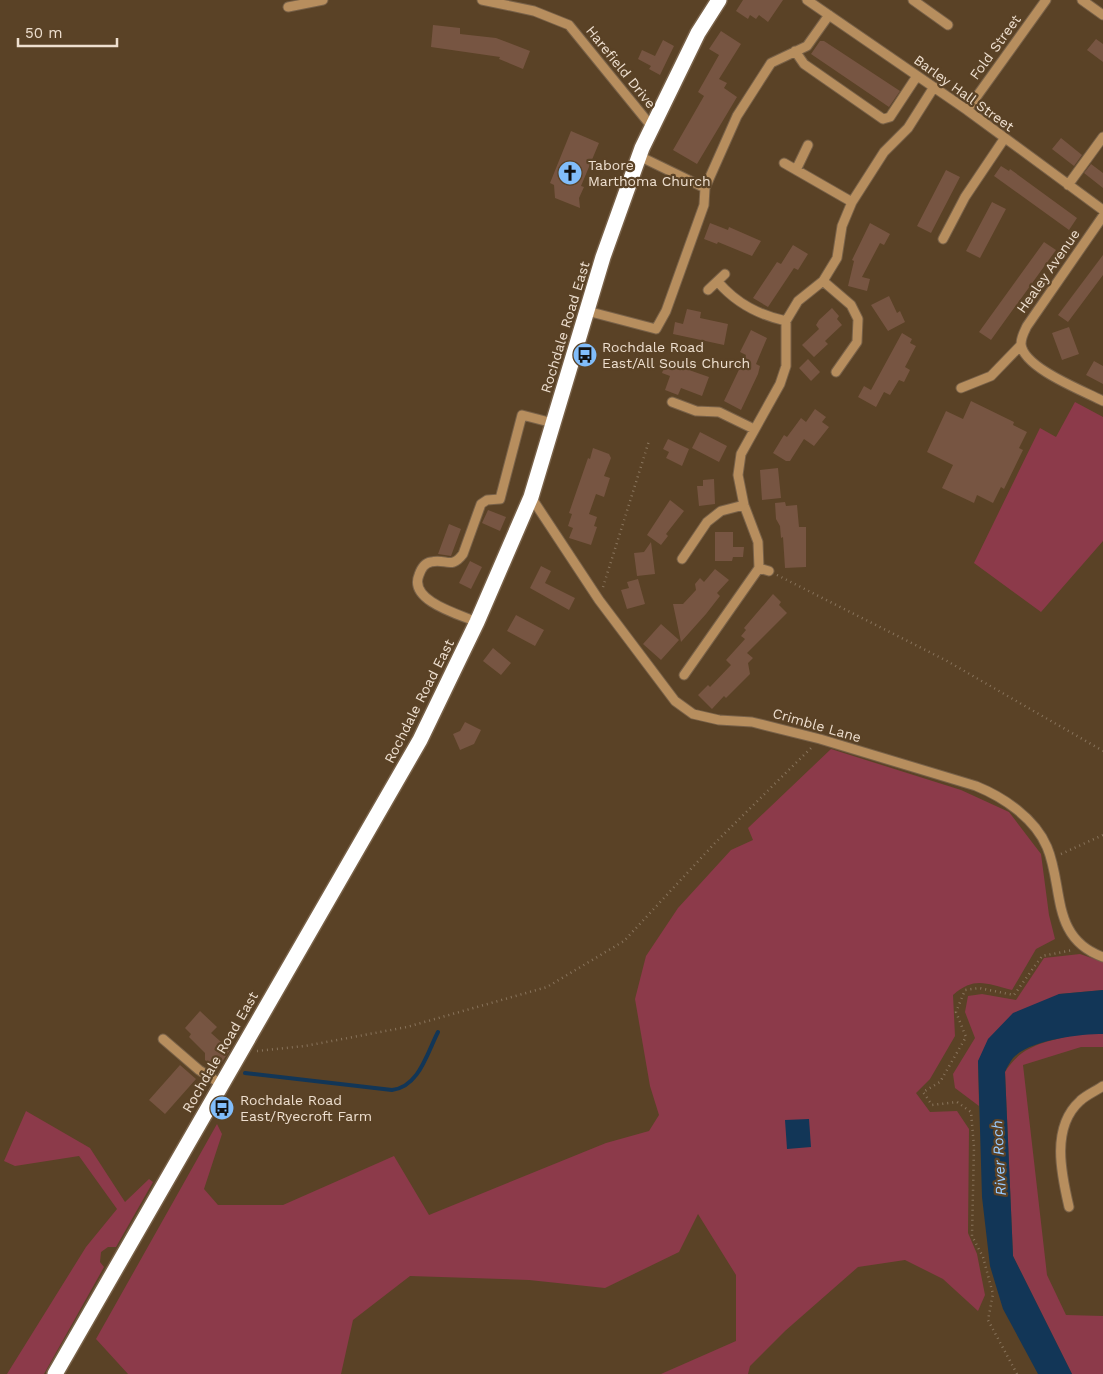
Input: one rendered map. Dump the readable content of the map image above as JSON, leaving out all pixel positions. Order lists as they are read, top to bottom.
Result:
{
  "streets": {
    "highway": ["Rochdale Road East"],
    "street": [
      "Fold Street",
      "Harefield Drive",
      "Barley Hall Street",
      "Healey Avenue",
      "Crimble Lane"
    ]
  },
  "crossings": [
    ["Fold Street", "Barley Hall Street"],
    ["Harefield Drive", "Rochdale Road East"],
    ["Rochdale Road East", "Crimble Lane"]
  ],
  "water": ["River Roch"],
  "places": {
    "church": ["Tabore Marthoma Church"],
    "bus stop": ["Rochdale Road East/All Souls Church", "Rochdale Road East/Ryecroft Farm"]
  },
  "scale_bar": "50 m"
}
